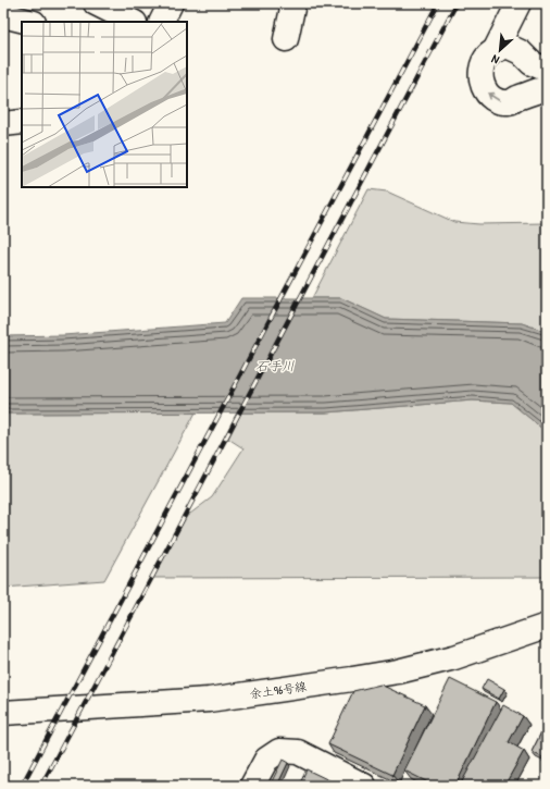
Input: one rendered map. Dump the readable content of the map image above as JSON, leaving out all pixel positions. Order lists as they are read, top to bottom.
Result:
{
  "streets": {
    "street": ["余土96号線"]
  },
  "water": ["石手川"],
  "north": "bottom left"
}
